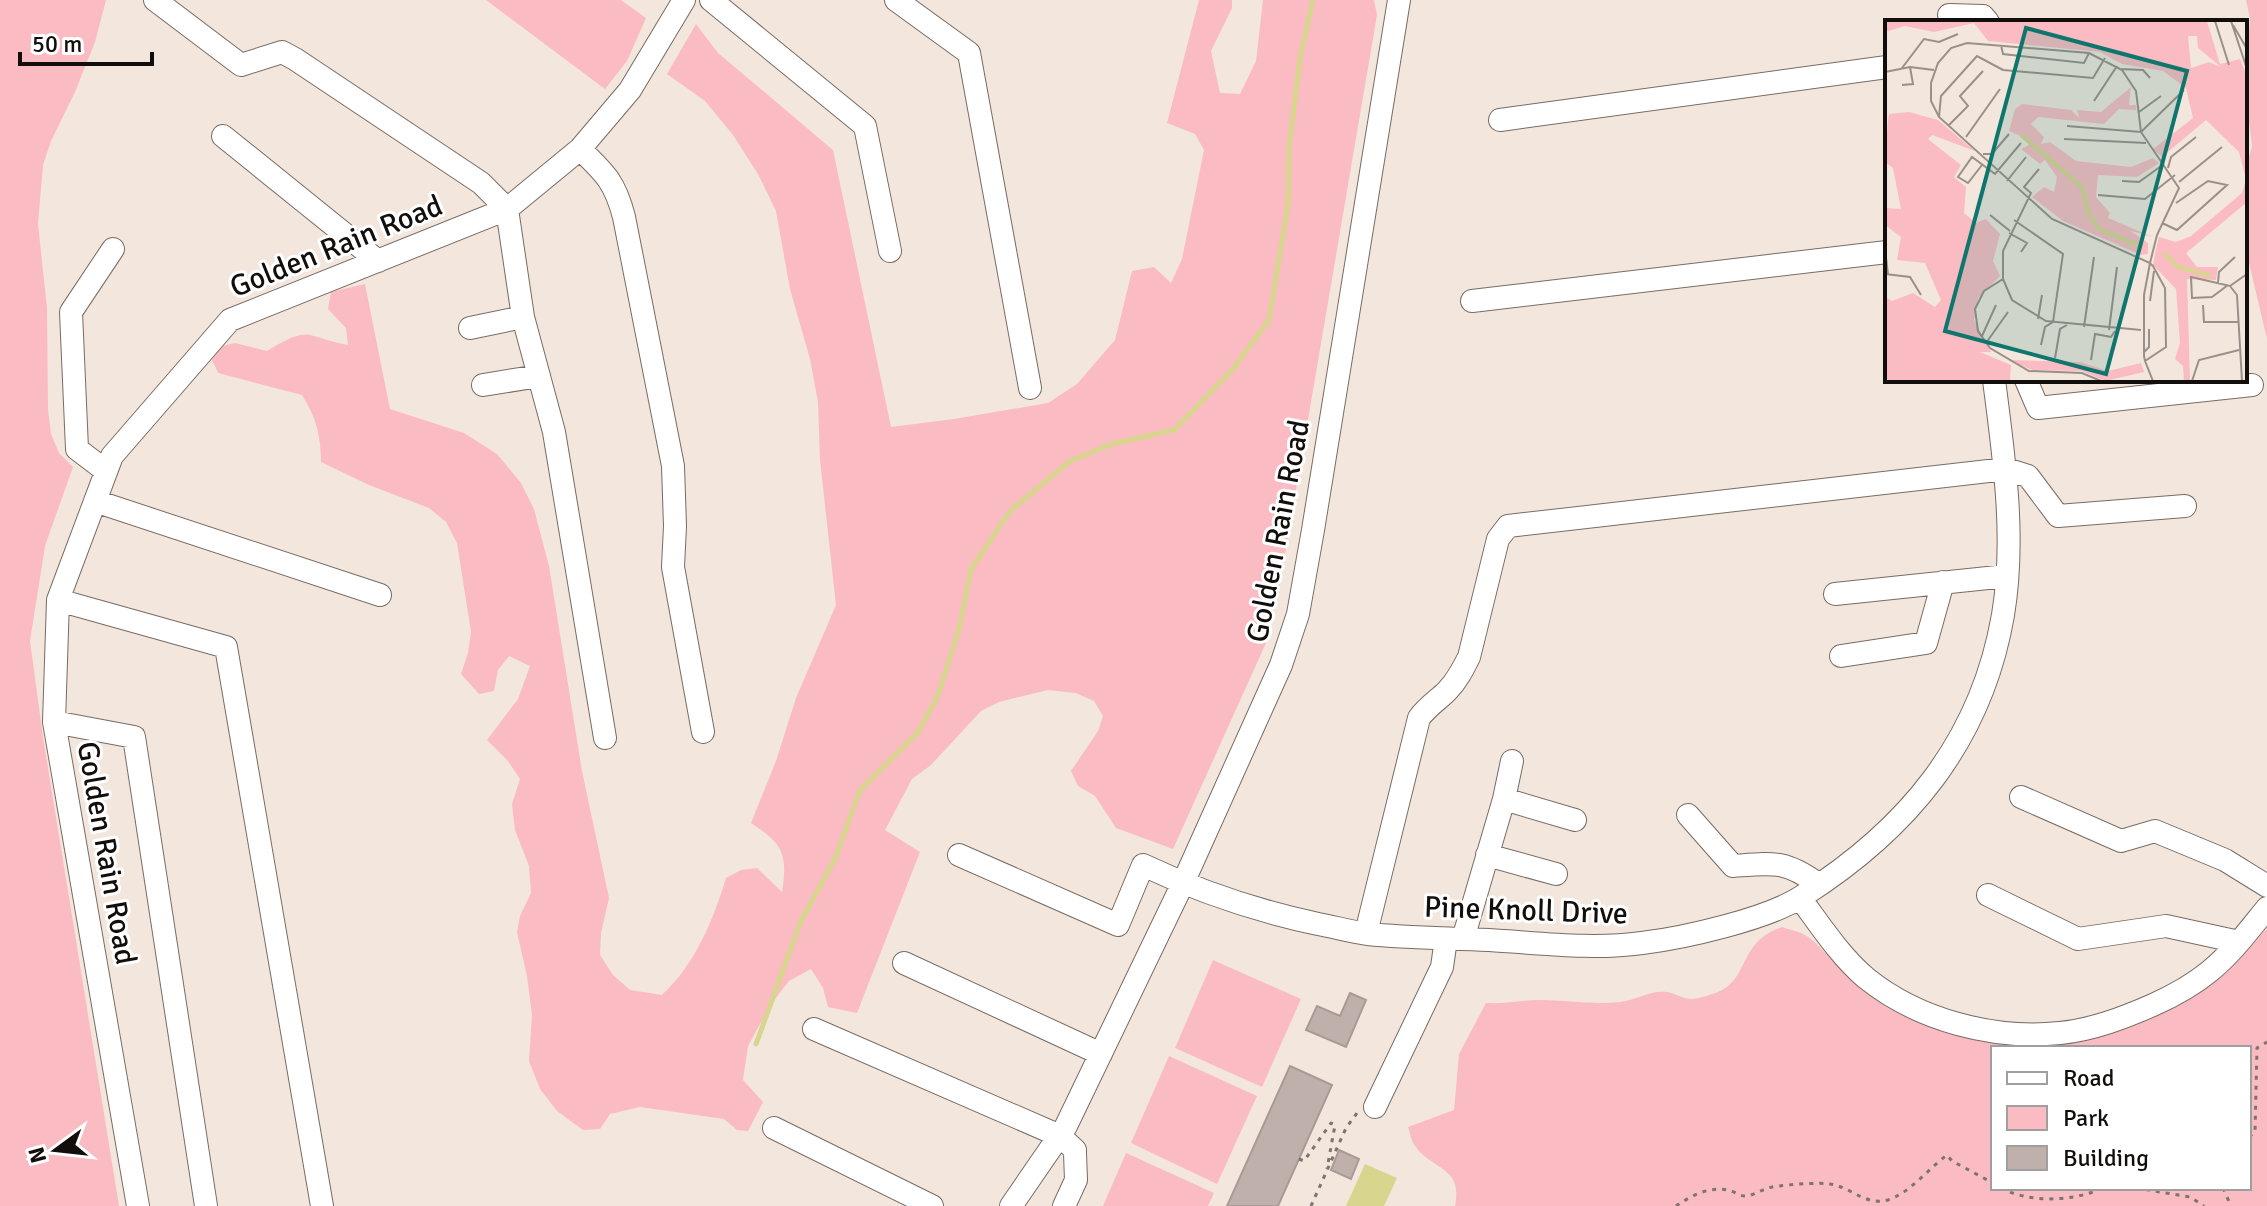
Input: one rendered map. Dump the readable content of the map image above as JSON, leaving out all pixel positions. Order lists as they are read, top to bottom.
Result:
{
  "streets": {
    "street": ["Golden Rain Road", "Pine Knoll Drive"]
  },
  "crossings": [
    ["Golden Rain Road", "Pine Knoll Drive"]
  ],
  "legend": ["Road", "Park", "Building"],
  "scale_bar": "50 m",
  "north": "left"
}
